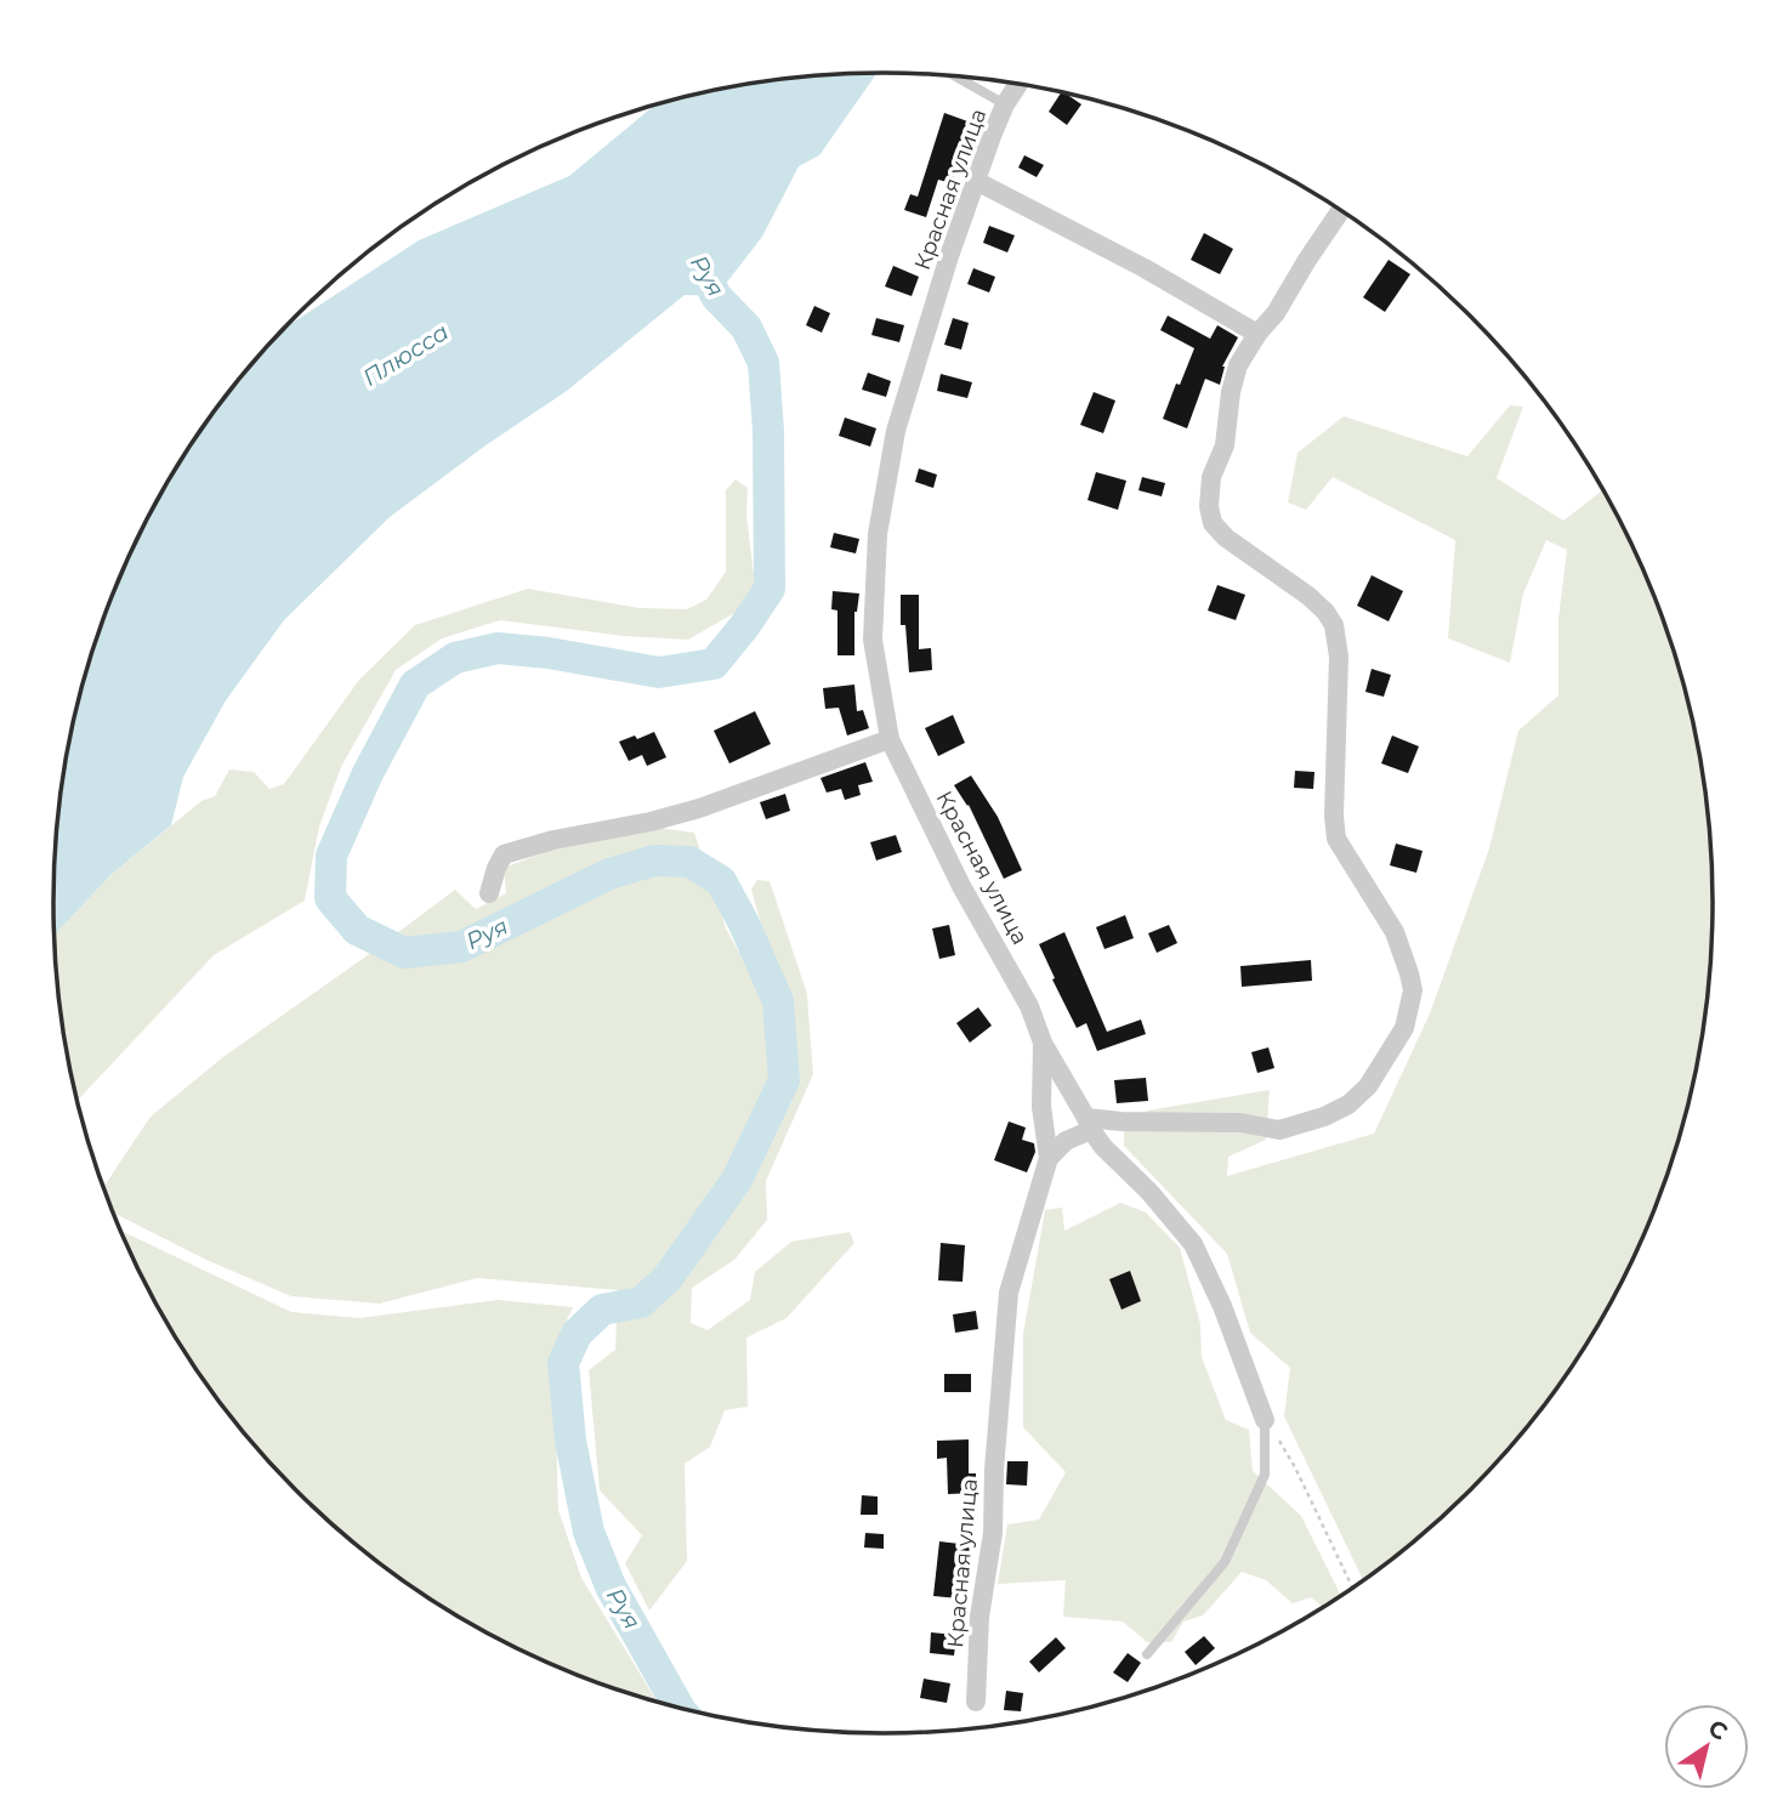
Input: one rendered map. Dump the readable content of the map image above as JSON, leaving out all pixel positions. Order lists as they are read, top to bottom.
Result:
{
  "streets": {
    "street": ["Красная улица"]
  },
  "water": ["Руя", "Плюсса"],
  "north": "top right"
}
